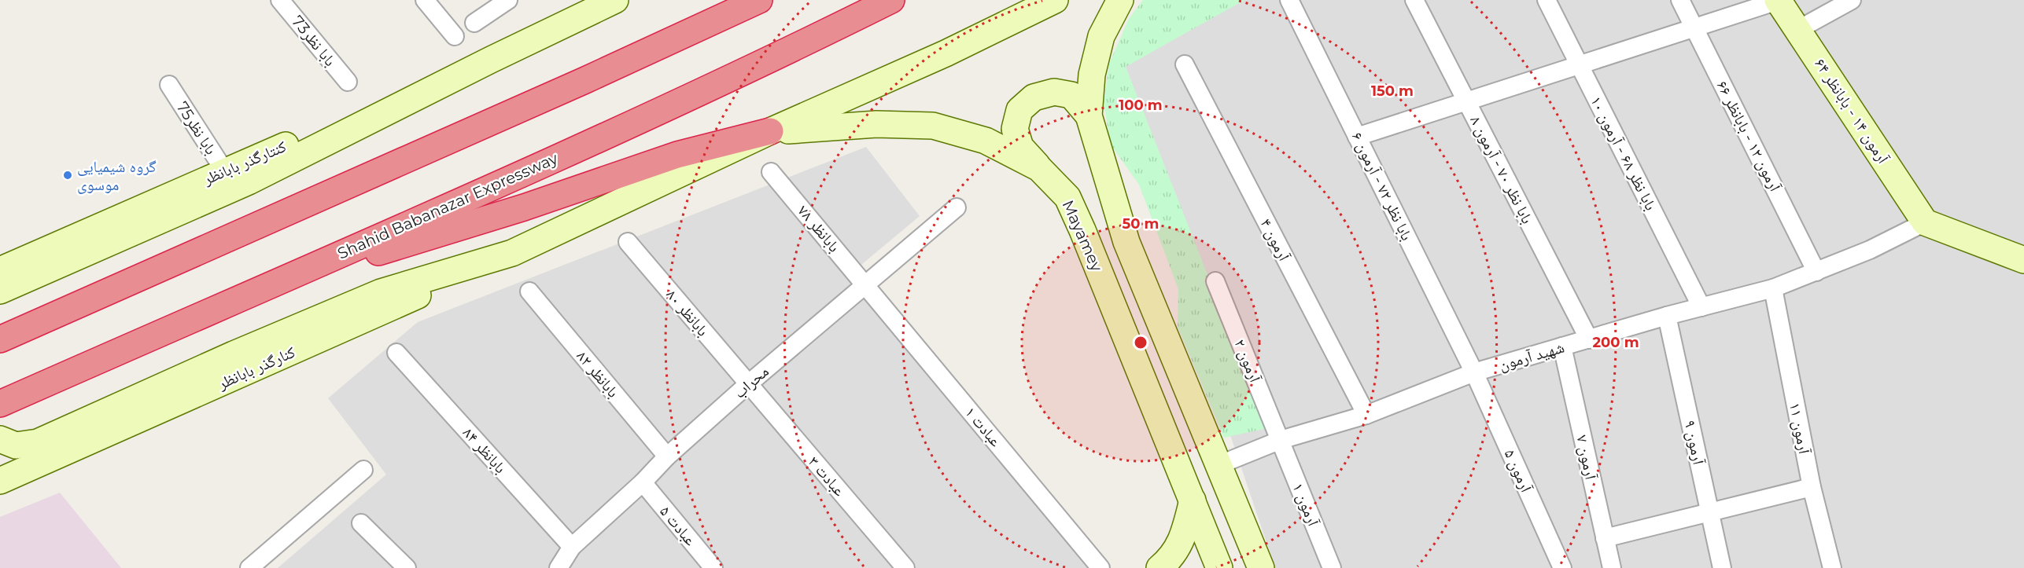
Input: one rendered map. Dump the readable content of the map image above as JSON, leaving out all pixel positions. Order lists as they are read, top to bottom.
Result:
{
  "streets": {
    "highway": ["Shahid Babanazar Expressway"],
    "main road": [
      "آرمون ۱۴ - بابانظر ۶۴",
      "کنتارگذر بابانظر",
      "Mayamey",
      "کنارگذر بابانظر"
    ],
    "street": [
      "بابا نظر73",
      "بابا نظر75",
      "آرمون ۱۲ - بابانظر ۶۶",
      "بابا نظر ۶۸ - آرمون ۱۰",
      "بابا نظر ۷۰ - آرمون ۸",
      "بابا نظر ۷۲ - آرمون ۶",
      "بابانظر ۷۸",
      "آرمون ۴",
      "بابانظر ۸۰",
      "شهید آرمون",
      "آرمون ۲",
      "بابانظر ۸۲",
      "محراب",
      "عبادت ۱",
      "آرمون ۱۱",
      "آرمون ۹",
      "بابانظر ۸۴",
      "آرمون ۷",
      "آرمون ۵",
      "عبادت ۳",
      "آرمون ۱",
      "عبادت ۵"
    ]
  },
  "crossings": [
    ["آرمون ۱۴ - بابانظر ۶۴", "شهید آرمون"],
    ["بابا نظر75", "کنتارگذر بابانظر"],
    ["آرمون ۱۲ - بابانظر ۶۶", "شهید آرمون"],
    ["بابا نظر ۶۸ - آرمون ۱۰", "شهید آرمون"],
    ["بابا نظر ۷۰ - آرمون ۸", "شهید آرمون"],
    ["بابا نظر ۷۲ - آرمون ۶", "شهید آرمون"],
    ["بابا نظر ۷۲ - آرمون ۶", "آرمون ۵"],
    ["بابانظر ۷۸", "محراب"],
    ["بابانظر ۷۸", "عبادت ۱"],
    ["آرمون ۴", "شهید آرمون"],
    ["بابانظر ۸۰", "محراب"],
    ["بابانظر ۸۰", "عبادت ۳"],
    ["شهید آرمون", "آرمون ۲"],
    ["شهید آرمون", "آرمون ۱۱"],
    ["شهید آرمون", "آرمون ۹"],
    ["شهید آرمون", "آرمون ۷"],
    ["شهید آرمون", "آرمون ۵"],
    ["شهید آرمون", "آرمون ۱"],
    ["آرمون ۲", "آرمون ۱"],
    ["بابانظر ۸۲", "محراب"],
    ["محراب", "عبادت ۱"],
    ["محراب", "بابانظر ۸۴"],
    ["محراب", "عبادت ۳"],
    ["محراب", "عبادت ۵"]
  ],
  "places": ["گروه شیمیایی موسوی"],
  "rings": [
    "150 m",
    "100 m",
    "50 m",
    "200 m"
  ]
}
